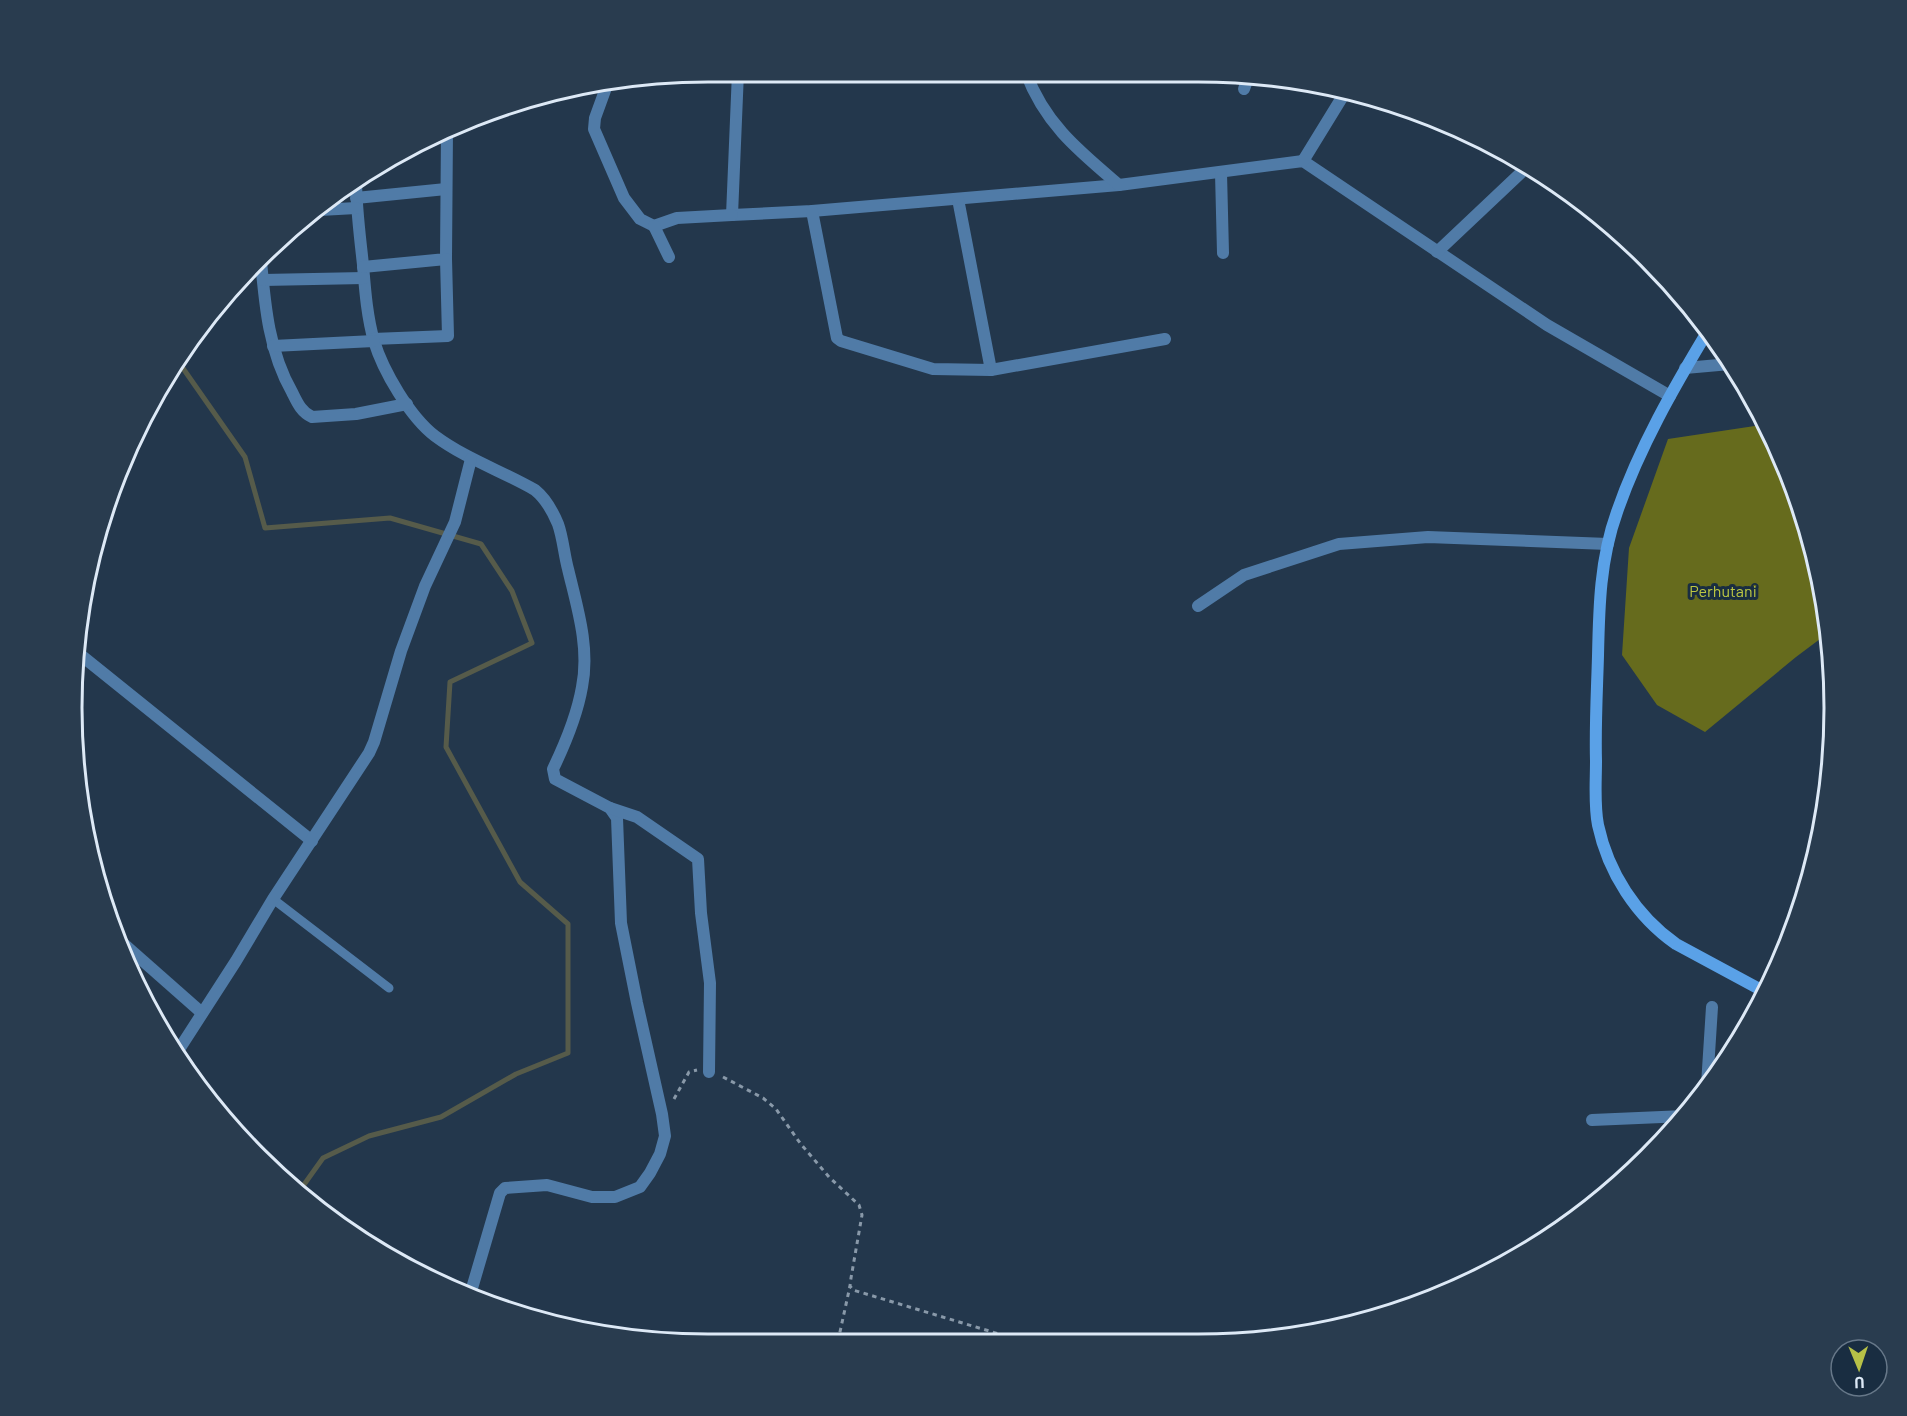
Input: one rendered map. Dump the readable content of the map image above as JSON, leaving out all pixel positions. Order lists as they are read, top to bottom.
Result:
{
  "parks": ["Perhutani"],
  "north": "bottom"
}
